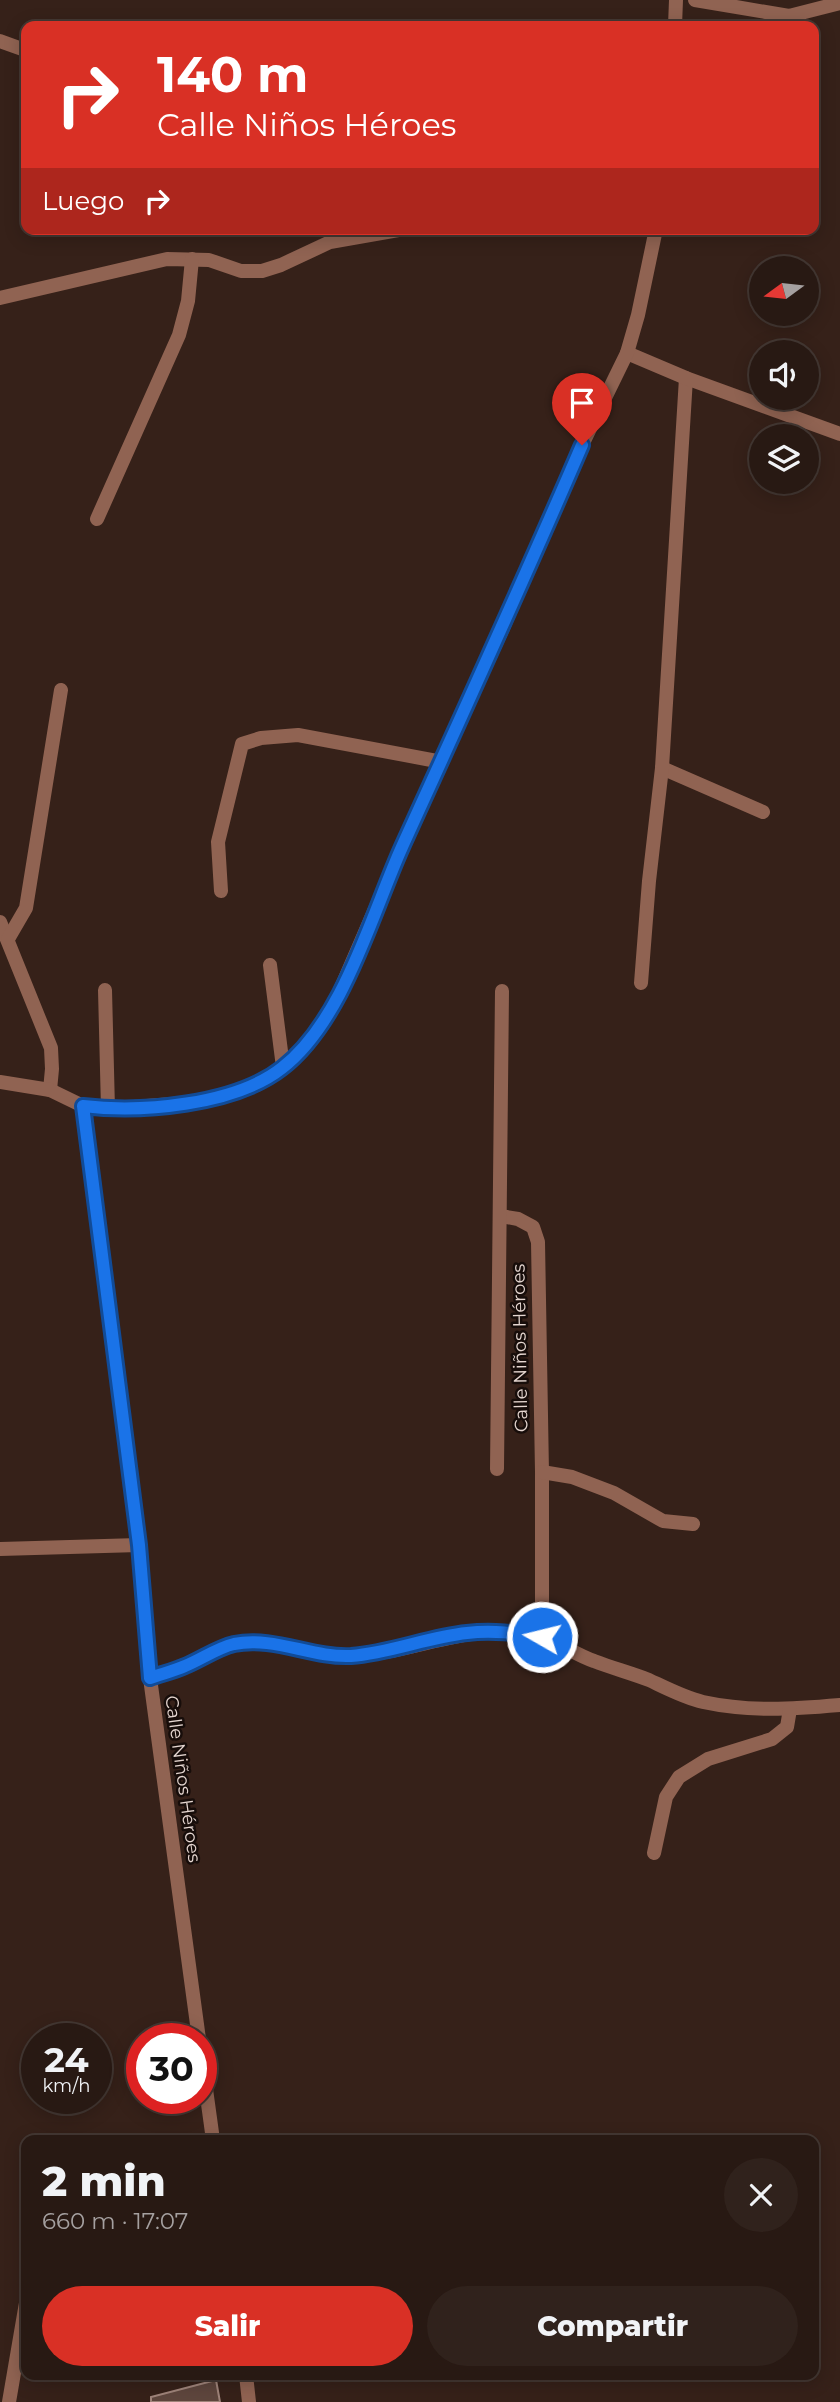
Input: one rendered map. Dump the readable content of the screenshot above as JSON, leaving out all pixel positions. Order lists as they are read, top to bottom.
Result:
{
  "streets": {
    "street": ["Calle Niños Héroes"]
  },
  "north": "left",
  "page": {
    "turn": ["140 m", "Calle Niños Héroes"],
    "then": "Luego",
    "speed": "24 km/h",
    "limit": "30",
    "heading": ["2 min", "660 m · 17:07"],
    "buttons": ["Salir", "Compartir"]
  }
}
